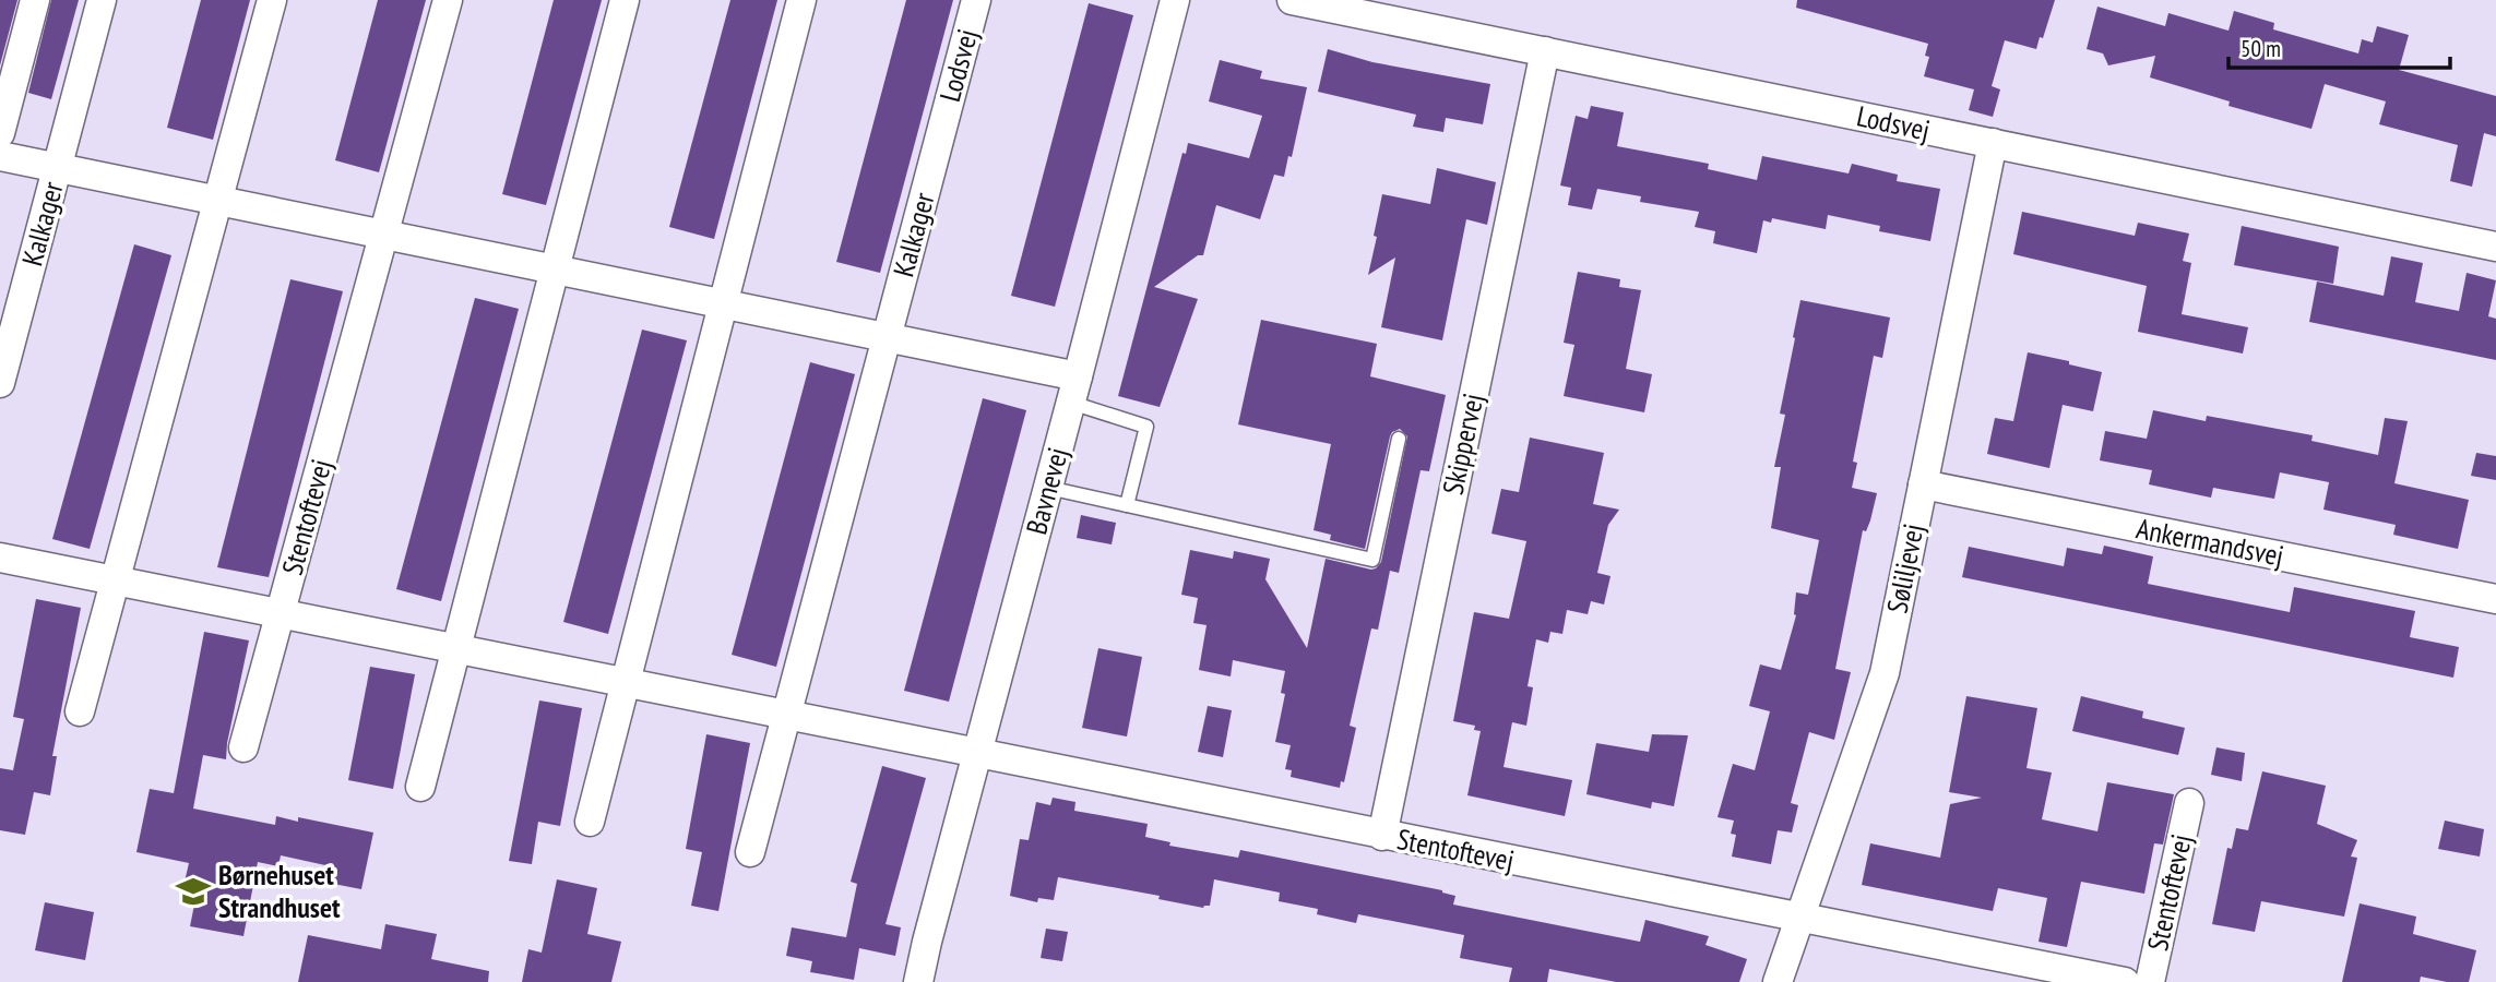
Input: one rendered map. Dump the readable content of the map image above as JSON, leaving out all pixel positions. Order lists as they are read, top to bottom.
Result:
{
  "streets": {
    "street": [
      "Lodsvej",
      "Kalkager",
      "Skippervej",
      "Bavnevej",
      "Stentoftevej",
      "Ankermandsvej",
      "Søliljevej"
    ]
  },
  "crossings": [
    ["Lodsvej", "Kalkager"],
    ["Lodsvej", "Skippervej"],
    ["Lodsvej", "Søliljevej"],
    ["Kalkager", "Bavnevej"],
    ["Kalkager", "Stentoftevej"],
    ["Skippervej", "Stentoftevej"],
    ["Bavnevej", "Stentoftevej"],
    ["Stentoftevej", "Søliljevej"],
    ["Ankermandsvej", "Søliljevej"]
  ],
  "places": {
    "school or university": ["Børnehuset Strandhuset"]
  },
  "scale_bar": "50 m"
}
